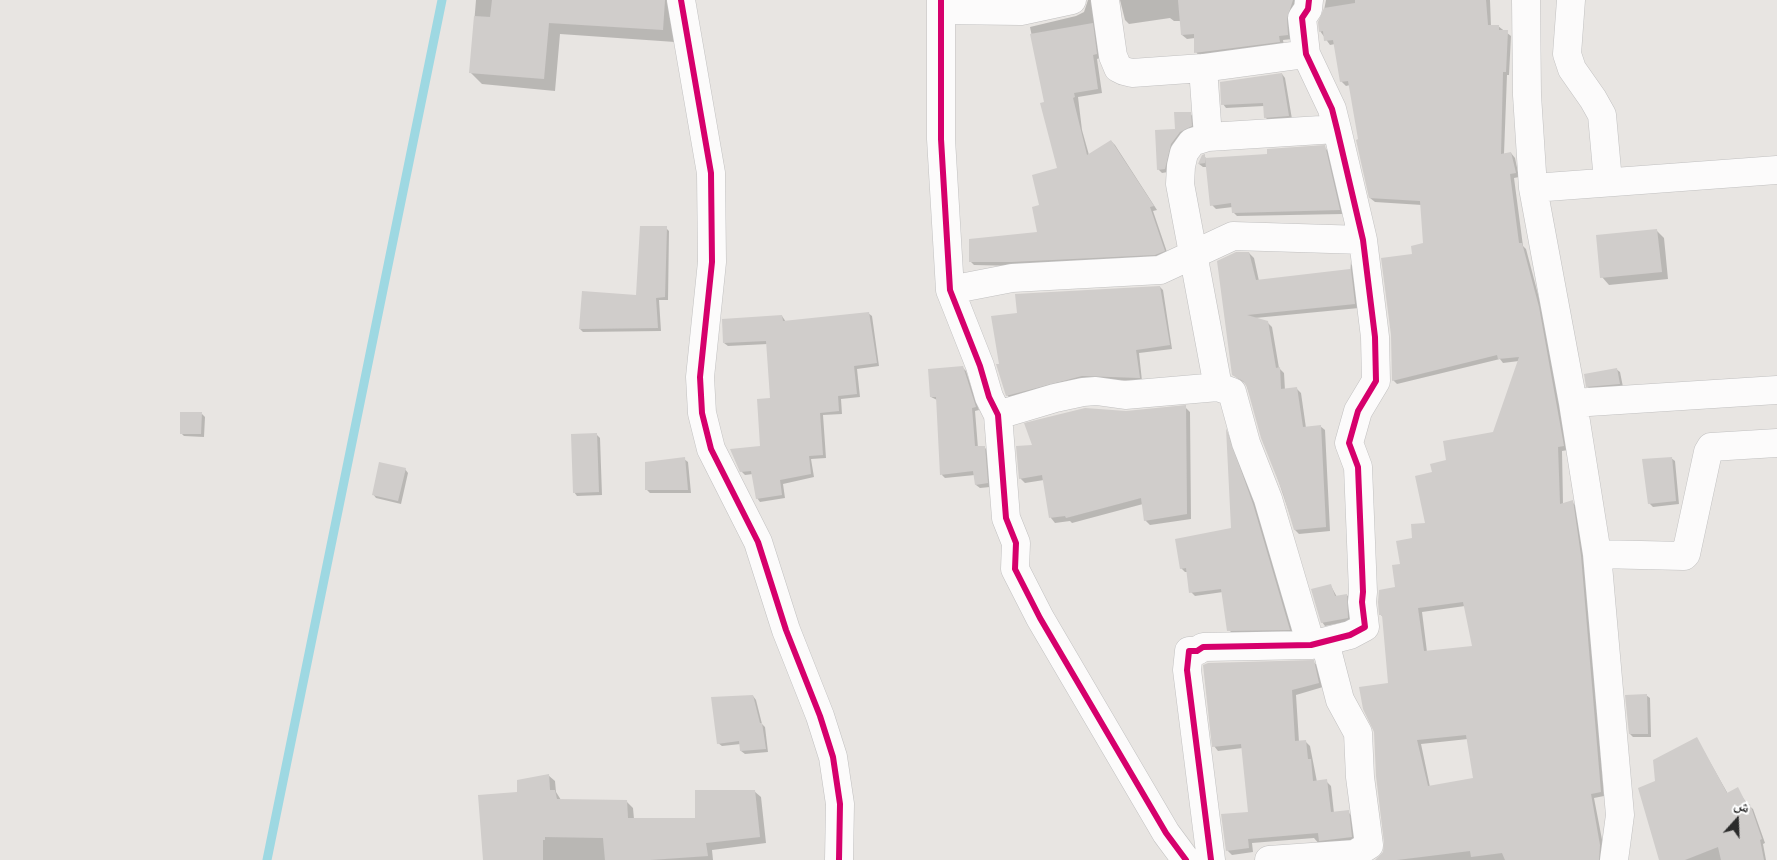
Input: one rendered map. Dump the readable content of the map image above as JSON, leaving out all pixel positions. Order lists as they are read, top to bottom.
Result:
{
  "north": "top"
}
